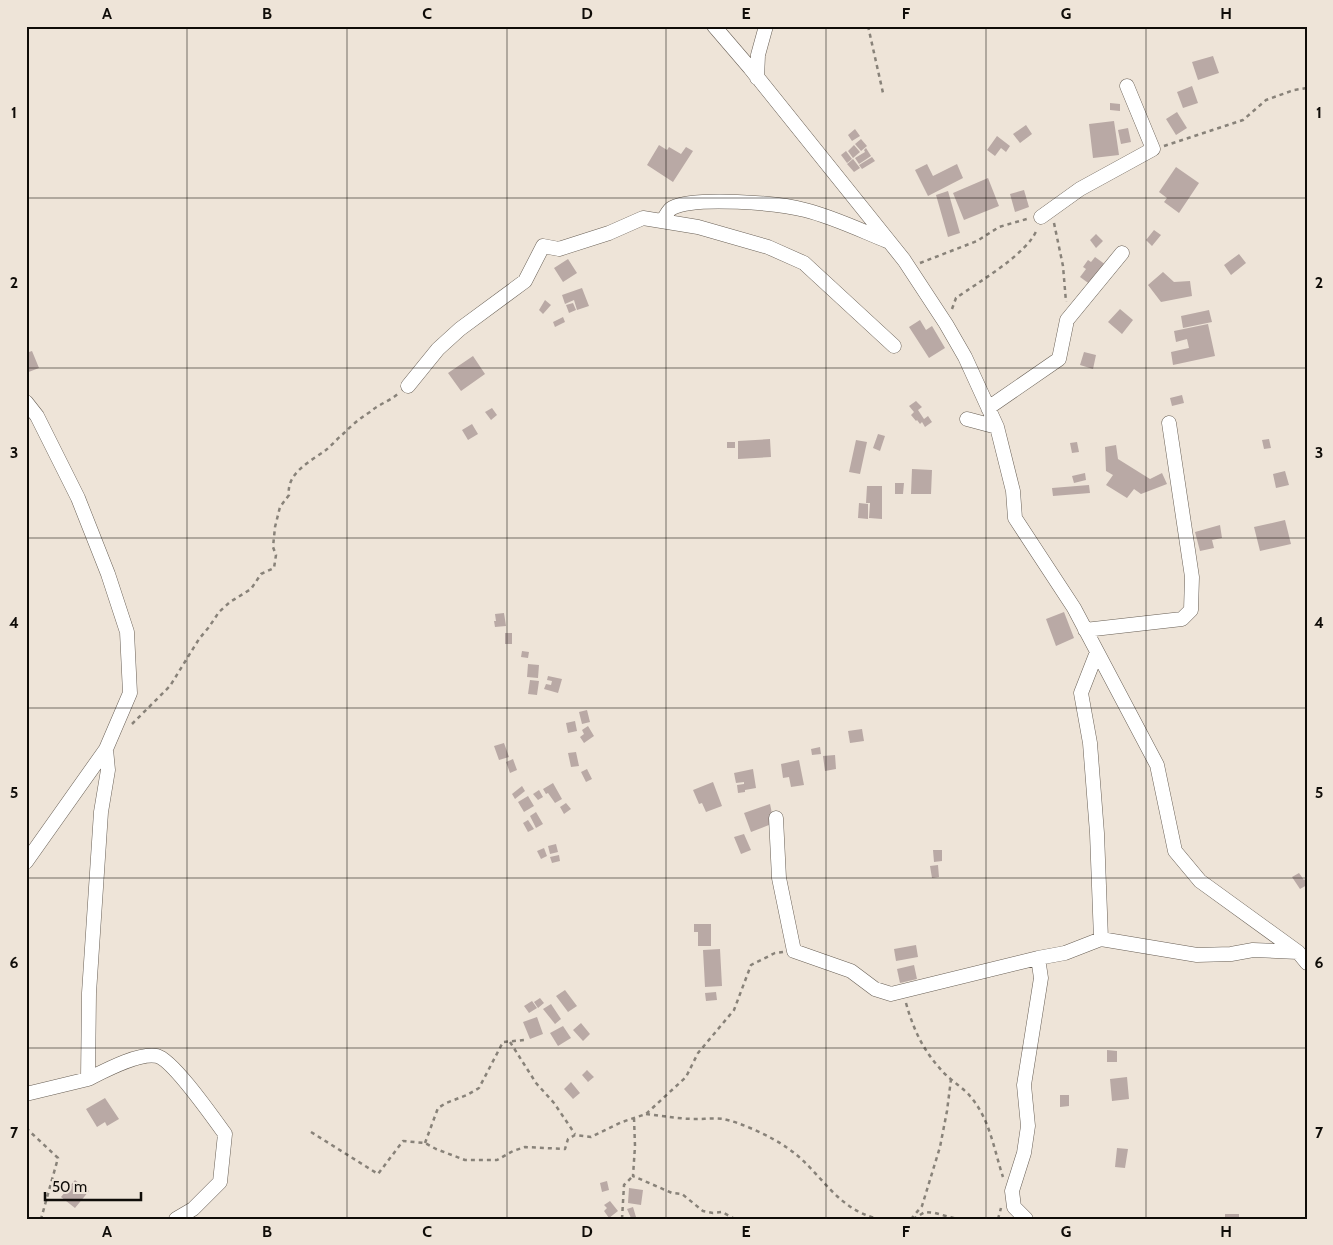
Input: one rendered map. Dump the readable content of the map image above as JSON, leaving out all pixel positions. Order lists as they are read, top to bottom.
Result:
{
  "scale_bar": "50 m",
  "grid": {
    "columns": [
      "A",
      "B",
      "C",
      "D",
      "E",
      "F",
      "G",
      "H"
    ],
    "rows": [
      "1",
      "2",
      "3",
      "4",
      "5",
      "6",
      "7"
    ]
  }
}
